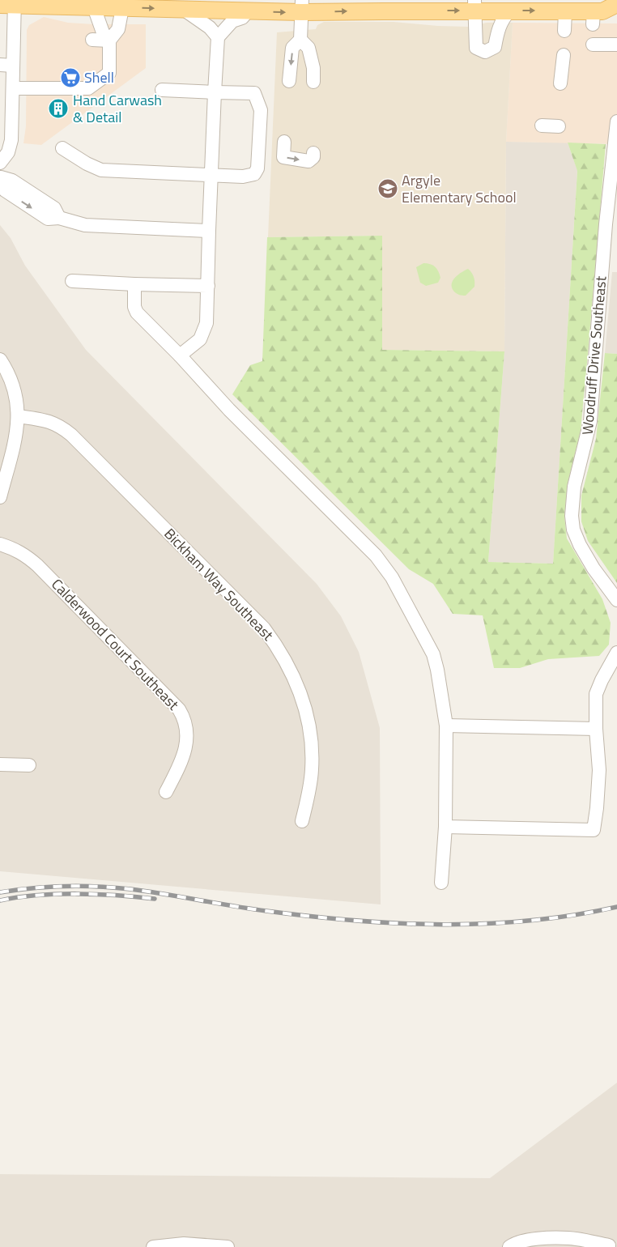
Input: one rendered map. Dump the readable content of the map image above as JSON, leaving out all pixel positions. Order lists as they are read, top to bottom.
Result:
{
  "streets": {
    "street": ["Woodruff Drive Southeast", "Bickham Way Southeast", "Calderwood Court Southeast"]
  },
  "places": {
    "supermarket": ["Shell"],
    "building": ["Hand Carwash & Detail"],
    "school or university": ["Argyle Elementary School"]
  }
}
